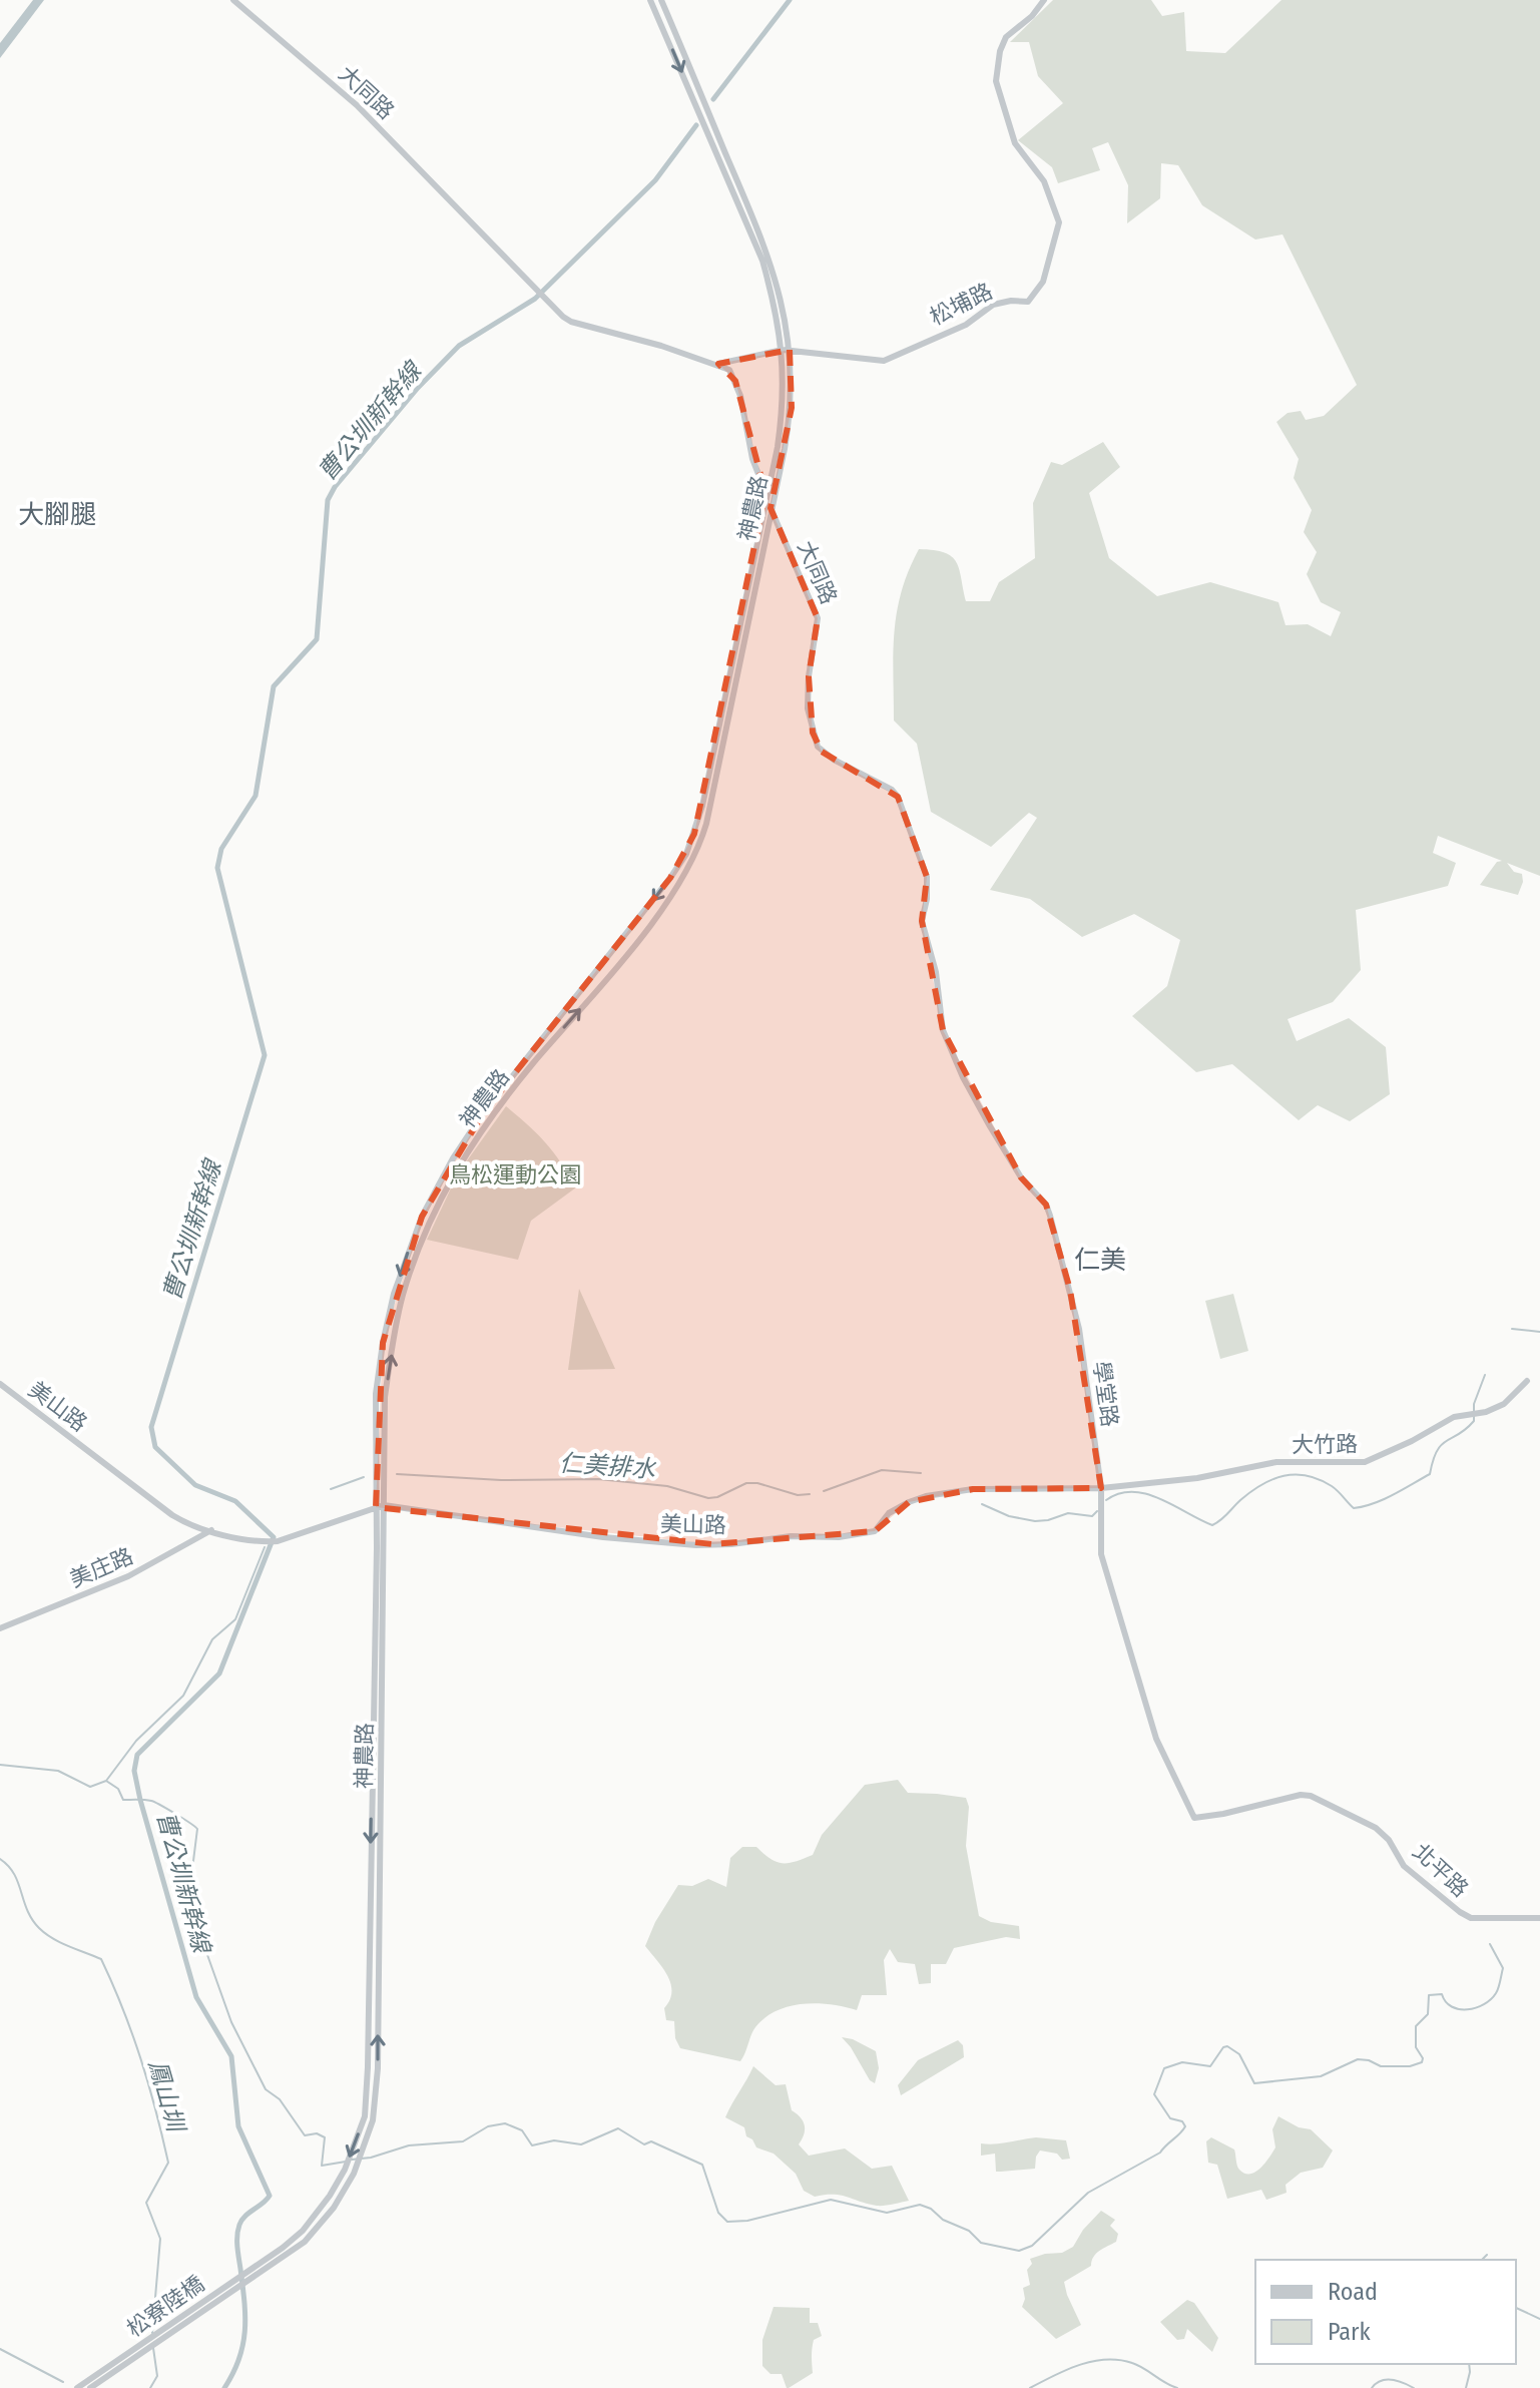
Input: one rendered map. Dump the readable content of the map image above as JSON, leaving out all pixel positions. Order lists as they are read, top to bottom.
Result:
{
  "streets": {
    "street": [
      "大同路",
      "松埔路",
      "神農路",
      "學堂路",
      "美山路",
      "大竹路",
      "美庄路",
      "北平路",
      "松寮陸橋"
    ]
  },
  "crossings": [
    ["大同路", "松埔路"],
    ["大同路", "神農路"],
    ["大同路", "學堂路"],
    ["松埔路", "神農路"],
    ["神農路", "美山路"],
    ["神農路", "松寮陸橋"],
    ["學堂路", "美山路"],
    ["學堂路", "大竹路"],
    ["學堂路", "北平路"],
    ["美山路", "大竹路"],
    ["美山路", "美庄路"]
  ],
  "districts": ["大腳腿", "仁美"],
  "water": ["曹公圳新幹線", "仁美排水", "鳳山圳"],
  "parks": ["鳥松運動公園"],
  "legend": ["Road", "Park"]
}
